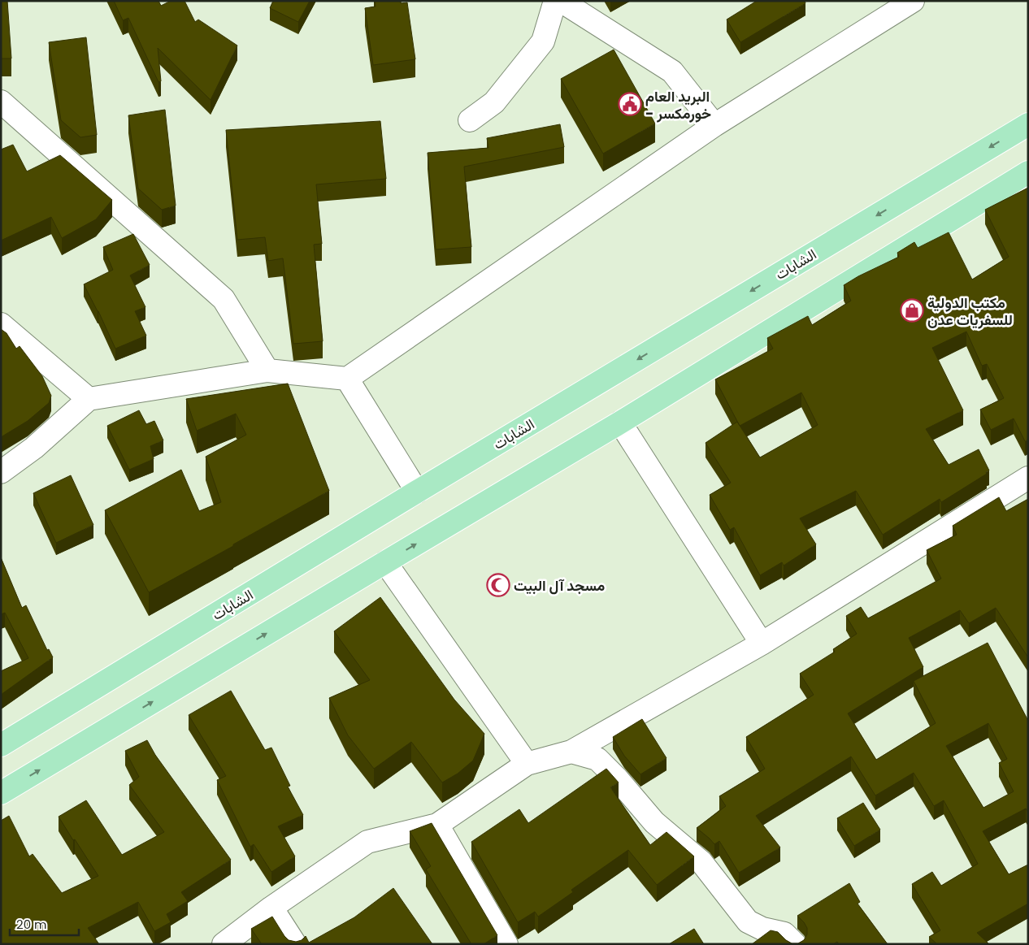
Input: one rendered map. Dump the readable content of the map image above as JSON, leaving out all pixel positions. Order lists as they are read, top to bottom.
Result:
{
  "streets": {
    "main road": ["الشابات"]
  },
  "places": {
    "public building": ["البريد العام - خورمكسر"],
    "shop": ["مكتب الدولية للسفريات عدن"],
    "mosque": ["مسجد آل البيت"]
  },
  "scale_bar": "20 m"
}
